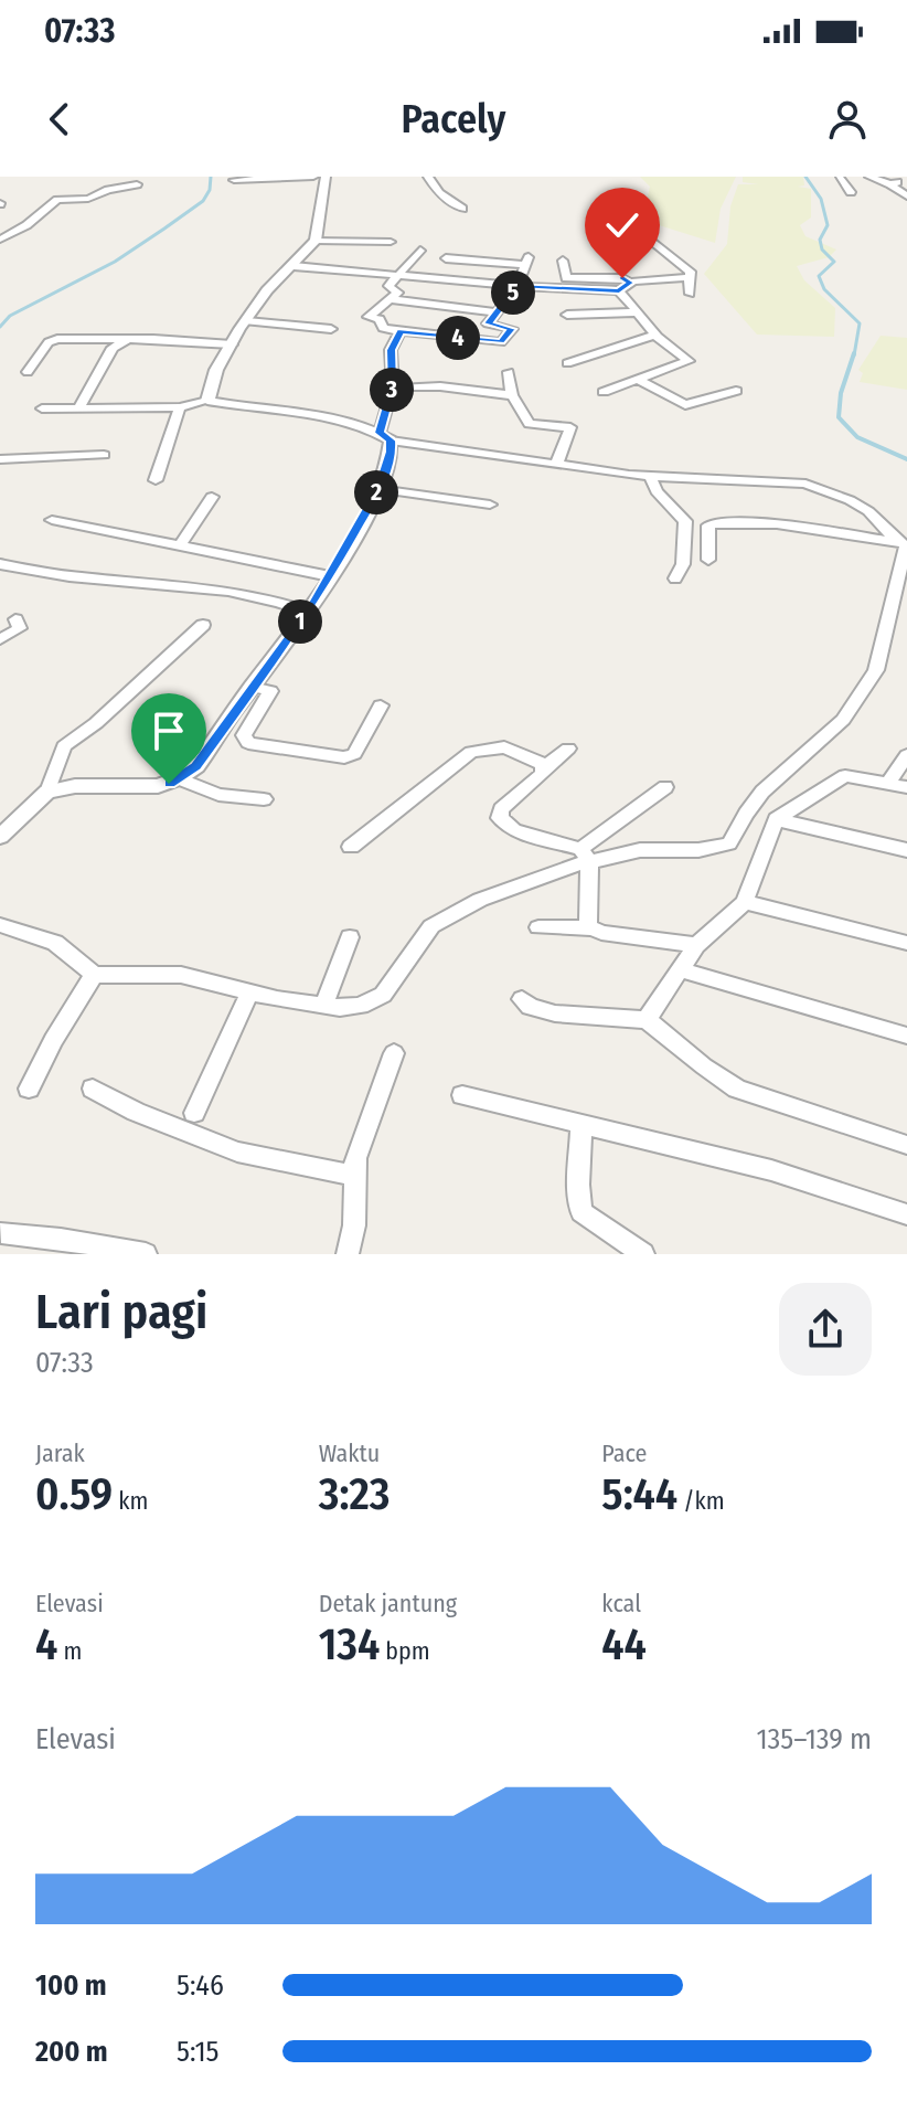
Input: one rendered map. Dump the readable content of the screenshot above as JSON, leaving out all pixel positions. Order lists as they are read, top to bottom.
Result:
{
  "page": {
    "status": "07:33",
    "header": "Pacely",
    "pins": [
      "5",
      "4",
      "3",
      "2",
      "1"
    ],
    "heading": ["Lari pagi", "07:33"],
    "stats": [
      ["Jarak", "0.59 km"],
      ["Waktu", "3:23"],
      ["Pace", "5:44 /km"],
      ["Elevasi", "4 m"],
      ["Detak jantung", "134 bpm"],
      ["kcal", "44"]
    ],
    "chart": ["Elevasi", "135–139 m"],
    "list": [
      {
        "name": "100 m",
        "note": "5:46"
      },
      {
        "name": "200 m",
        "note": "5:15"
      }
    ]
  }
}
